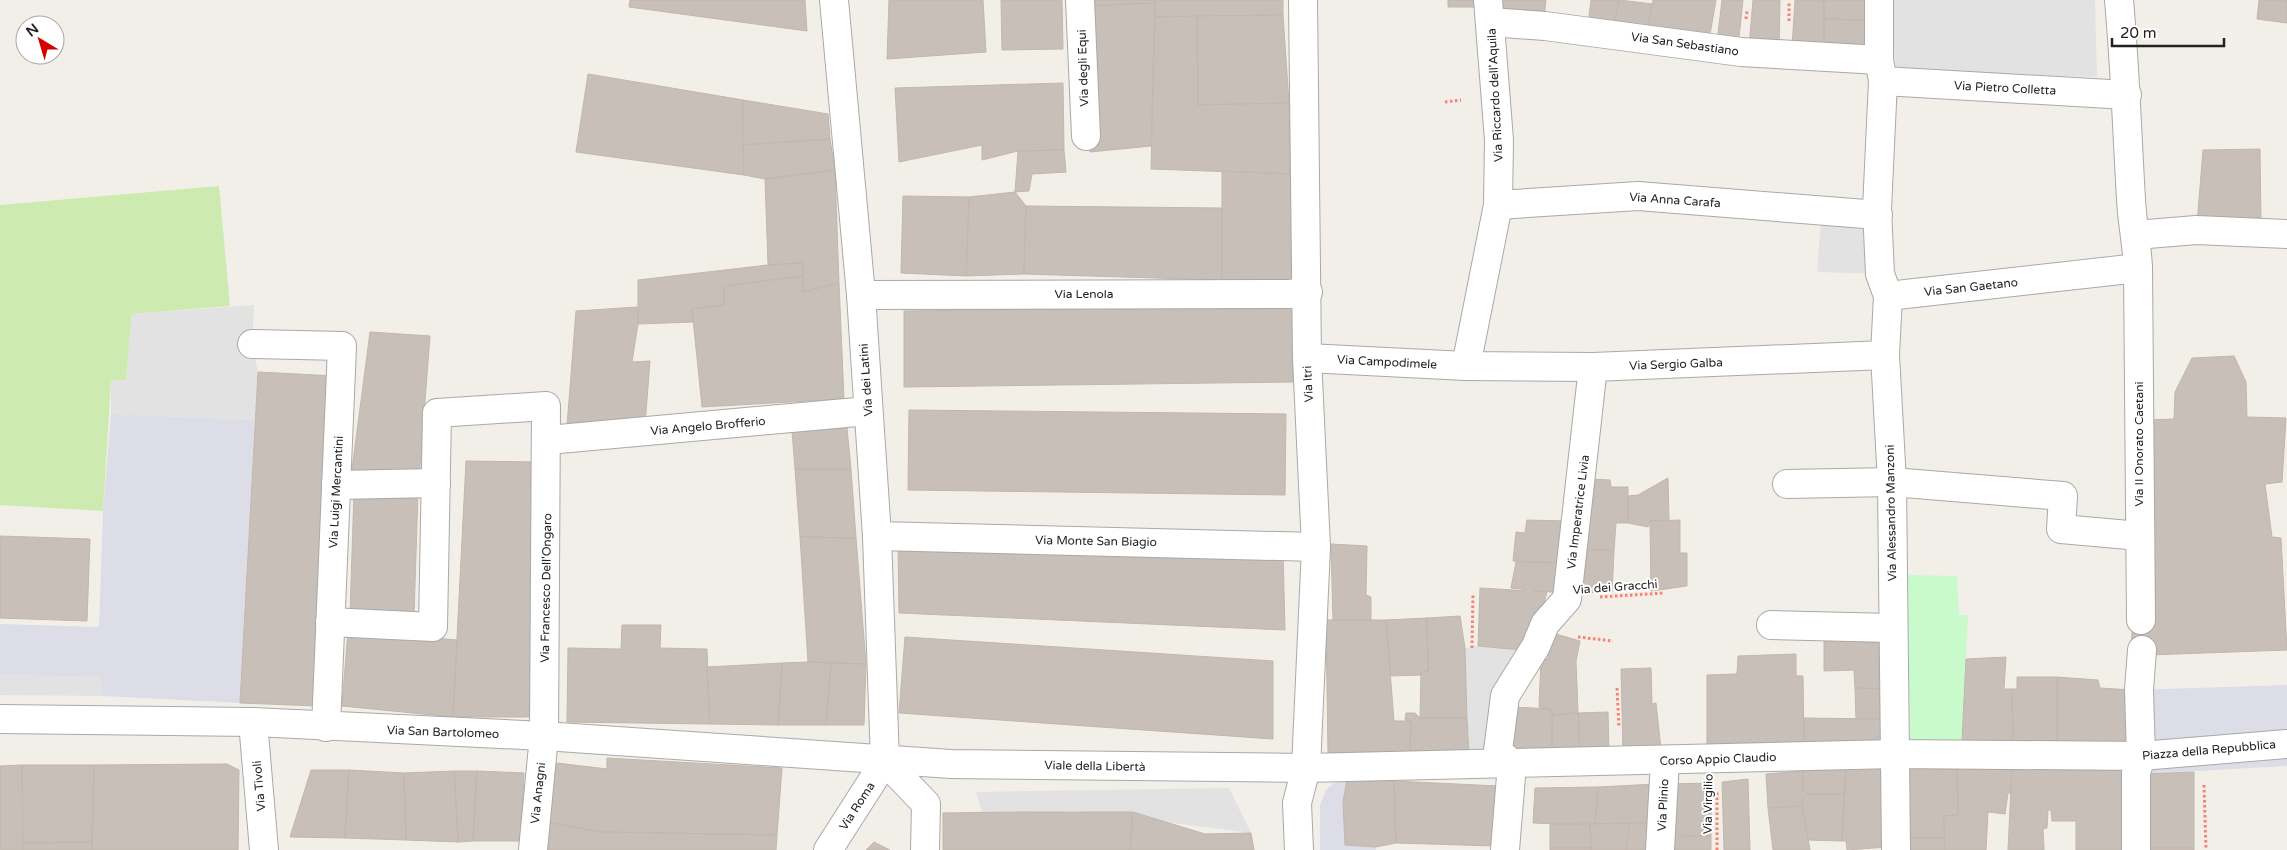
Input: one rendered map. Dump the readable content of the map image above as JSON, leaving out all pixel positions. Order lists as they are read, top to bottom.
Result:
{
  "streets": {
    "street": [
      "Via San Sebastiano",
      "Via degli Equi",
      "Via Pietro Colletta",
      "Via Riccardo dell'Aquila",
      "Via Anna Carafa",
      "Via San Gaetano",
      "Via Lenola",
      "Via Campodimele",
      "Via Sergio Galba",
      "Via dei Latini",
      "Via Itri",
      "Via Angelo Brofferio",
      "Via II Onorato Caetani",
      "Via Luigi Mercantini",
      "Via Imperatrice Livia",
      "Via Alessandro Manzoni",
      "Via Monte San Biagio",
      "Via Francesco Dell'Ongaro",
      "Via San Bartolomeo",
      "Piazza della Repubblica",
      "Corso Appio Claudio",
      "Viale della Libertà",
      "Via Tivoli",
      "Via Anagni",
      "Via Plinio",
      "Via Roma"
    ],
    "path": ["Via dei Gracchi", "Via Virgilio"]
  },
  "crossings": [
    ["Via San Sebastiano", "Via Pietro Colletta"],
    ["Via San Sebastiano", "Via Riccardo dell'Aquila"],
    ["Via Pietro Colletta", "Via II Onorato Caetani"],
    ["Via Riccardo dell'Aquila", "Via Anna Carafa"],
    ["Via Riccardo dell'Aquila", "Via Campodimele"],
    ["Via Riccardo dell'Aquila", "Via Sergio Galba"],
    ["Via Anna Carafa", "Via Alessandro Manzoni"],
    ["Via San Gaetano", "Via II Onorato Caetani"],
    ["Via San Gaetano", "Via Alessandro Manzoni"],
    ["Via Lenola", "Via dei Latini"],
    ["Via Lenola", "Via Itri"],
    ["Via Campodimele", "Via Sergio Galba"],
    ["Via Campodimele", "Via Itri"],
    ["Via Sergio Galba", "Via Imperatrice Livia"],
    ["Via Sergio Galba", "Via Alessandro Manzoni"],
    ["Via dei Latini", "Via Angelo Brofferio"],
    ["Via dei Latini", "Via Monte San Biagio"],
    ["Via dei Latini", "Via San Bartolomeo"],
    ["Via dei Latini", "Viale della Libertà"],
    ["Via dei Latini", "Via Roma"],
    ["Via Itri", "Via Monte San Biagio"],
    ["Via Itri", "Corso Appio Claudio"],
    ["Via Itri", "Viale della Libertà"],
    ["Via Angelo Brofferio", "Via Francesco Dell'Ongaro"],
    ["Via Luigi Mercantini", "Via San Bartolomeo"],
    ["Via Imperatrice Livia", "Via dei Gracchi"],
    ["Via Alessandro Manzoni", "Corso Appio Claudio"],
    ["Via Francesco Dell'Ongaro", "Via San Bartolomeo"],
    ["Via Francesco Dell'Ongaro", "Via Anagni"],
    ["Via San Bartolomeo", "Viale della Libertà"],
    ["Via San Bartolomeo", "Via Tivoli"],
    ["Via San Bartolomeo", "Via Anagni"],
    ["Via San Bartolomeo", "Via Roma"],
    ["Piazza della Repubblica", "Corso Appio Claudio"],
    ["Corso Appio Claudio", "Viale della Libertà"],
    ["Corso Appio Claudio", "Via Virgilio"],
    ["Corso Appio Claudio", "Via Plinio"],
    ["Viale della Libertà", "Via Roma"]
  ],
  "scale_bar": "20 m",
  "north": "top left"
}
